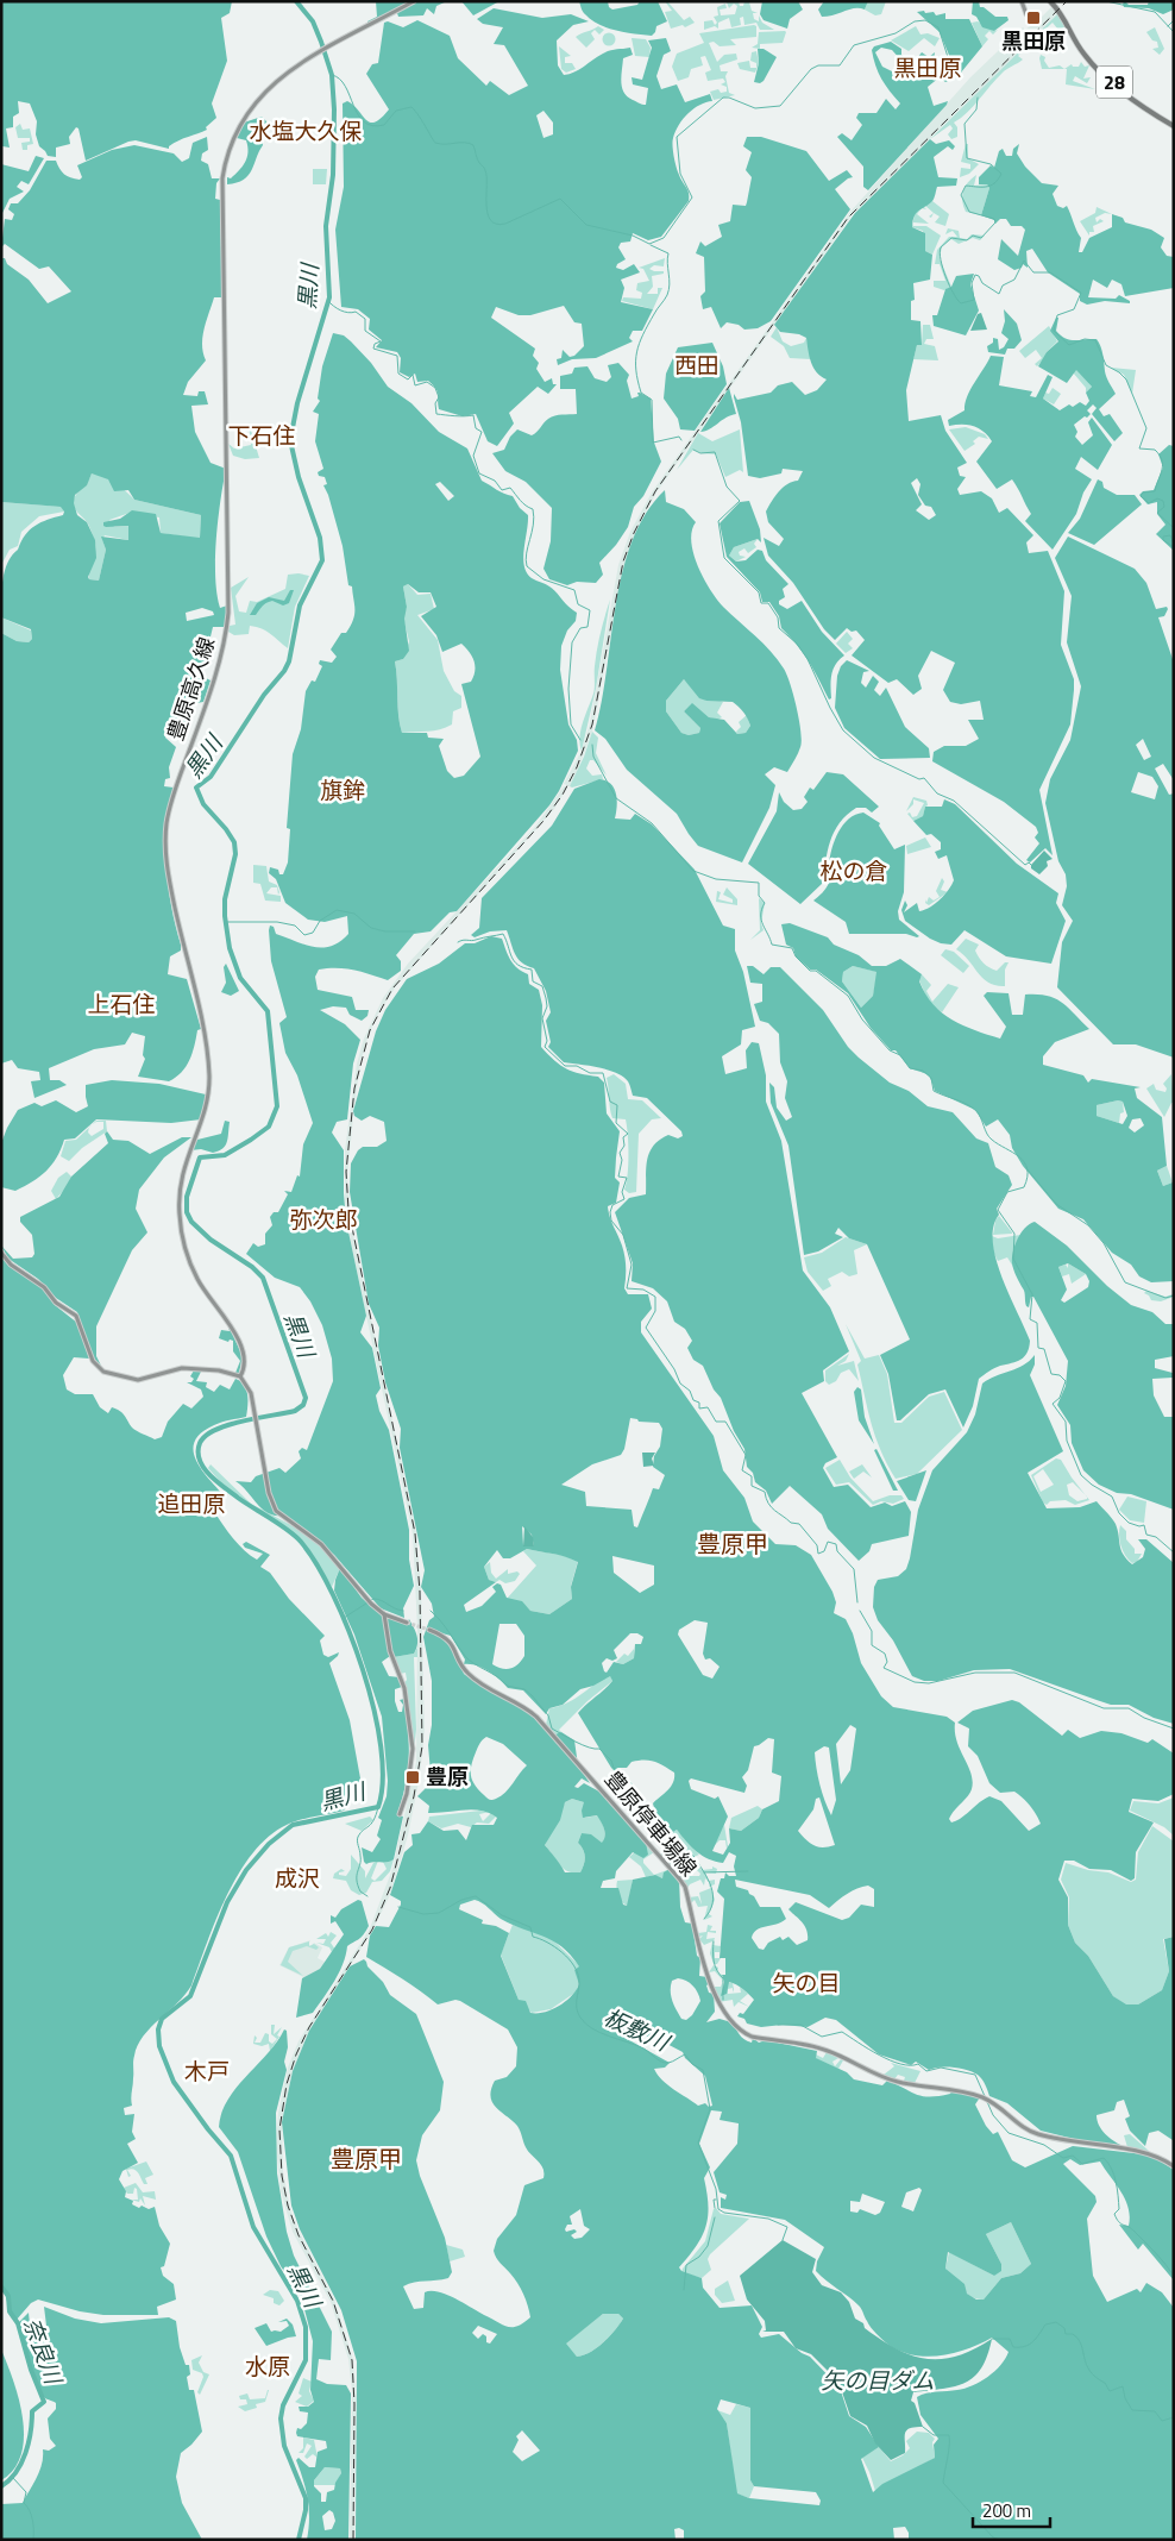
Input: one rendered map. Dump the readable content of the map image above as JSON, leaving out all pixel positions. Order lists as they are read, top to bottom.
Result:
{
  "streets": {
    "main road": ["28", "豊原高久線", "豊原停車場線"]
  },
  "districts": [
    "黒田原",
    "水塩大久保",
    "西田",
    "下石住",
    "旗鉾",
    "松の倉",
    "上石住",
    "弥次郎",
    "追田原",
    "豊原甲",
    "成沢",
    "矢の目",
    "木戸",
    "豊原甲",
    "水原"
  ],
  "water": [
    "黒川",
    "板敷川",
    "奈良川",
    "矢の目ダム"
  ],
  "places": {
    "transit": ["黒田原", "豊原"]
  },
  "scale_bar": "200 m"
}
